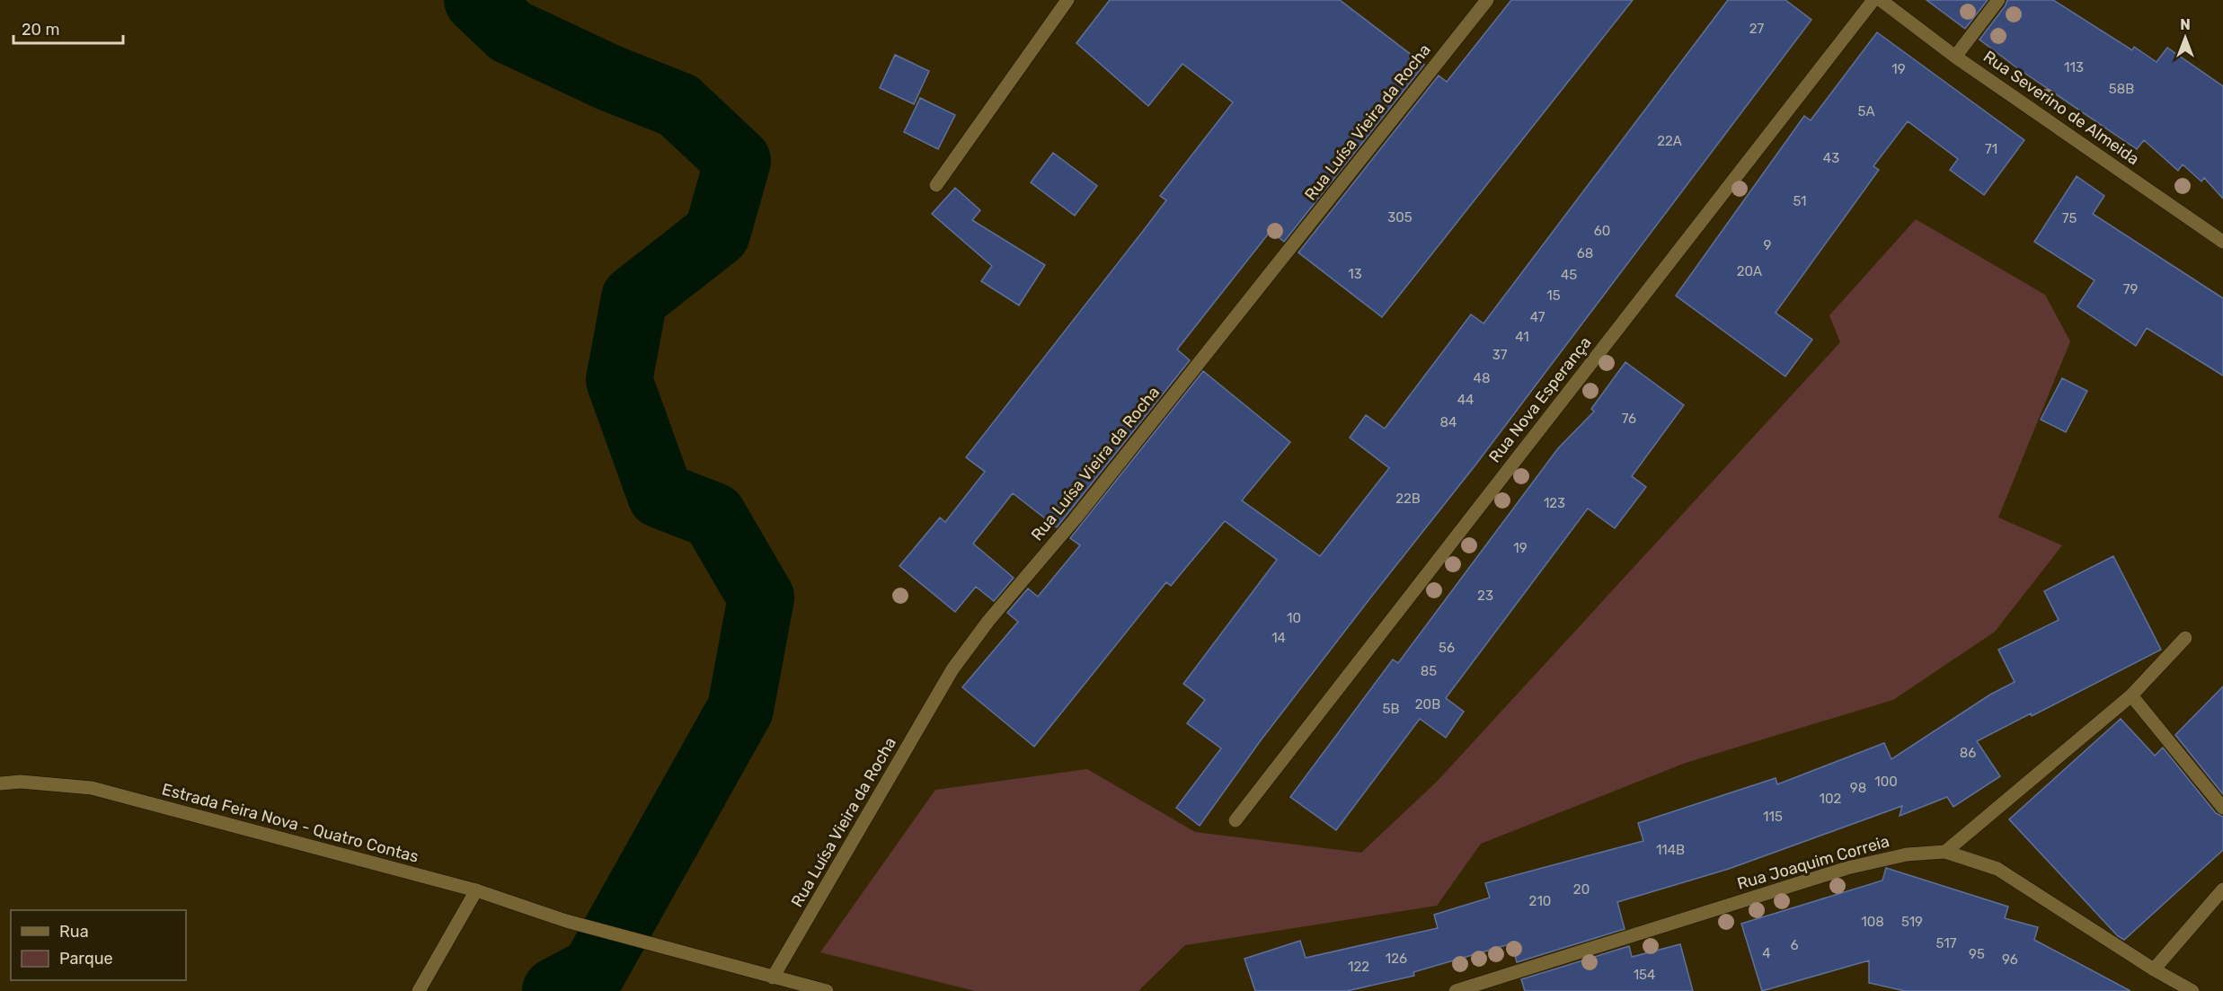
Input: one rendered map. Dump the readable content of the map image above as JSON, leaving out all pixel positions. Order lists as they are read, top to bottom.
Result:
{
  "streets": {
    "street": [
      "Rua Severino de Almeida",
      "Rua Luísa Vieira da Rocha",
      "Rua Nova Esperança",
      "Estrada Feira Nova - Quatro Contas",
      "Rua Joaquim Correia"
    ]
  },
  "crossings": [
    ["Rua Luísa Vieira da Rocha", "Estrada Feira Nova - Quatro Contas"]
  ],
  "house_numbers": [
    "27",
    "113",
    "19",
    "58B",
    "5A",
    "22A",
    "71",
    "43",
    "51",
    "305",
    "75",
    "60",
    "9",
    "68",
    "20A",
    "13",
    "45",
    "79",
    "15",
    "47",
    "41",
    "37",
    "48",
    "44",
    "76",
    "84",
    "22B",
    "123",
    "19",
    "23",
    "10",
    "14",
    "56",
    "85",
    "20B",
    "5B",
    "86",
    "100",
    "98",
    "102",
    "115",
    "114B",
    "20",
    "210",
    "108",
    "519",
    "517",
    "6",
    "4",
    "95",
    "126",
    "96",
    "122",
    "154"
  ],
  "legend": ["Rua", "Parque"],
  "scale_bar": "20 m",
  "north": "top"
}
